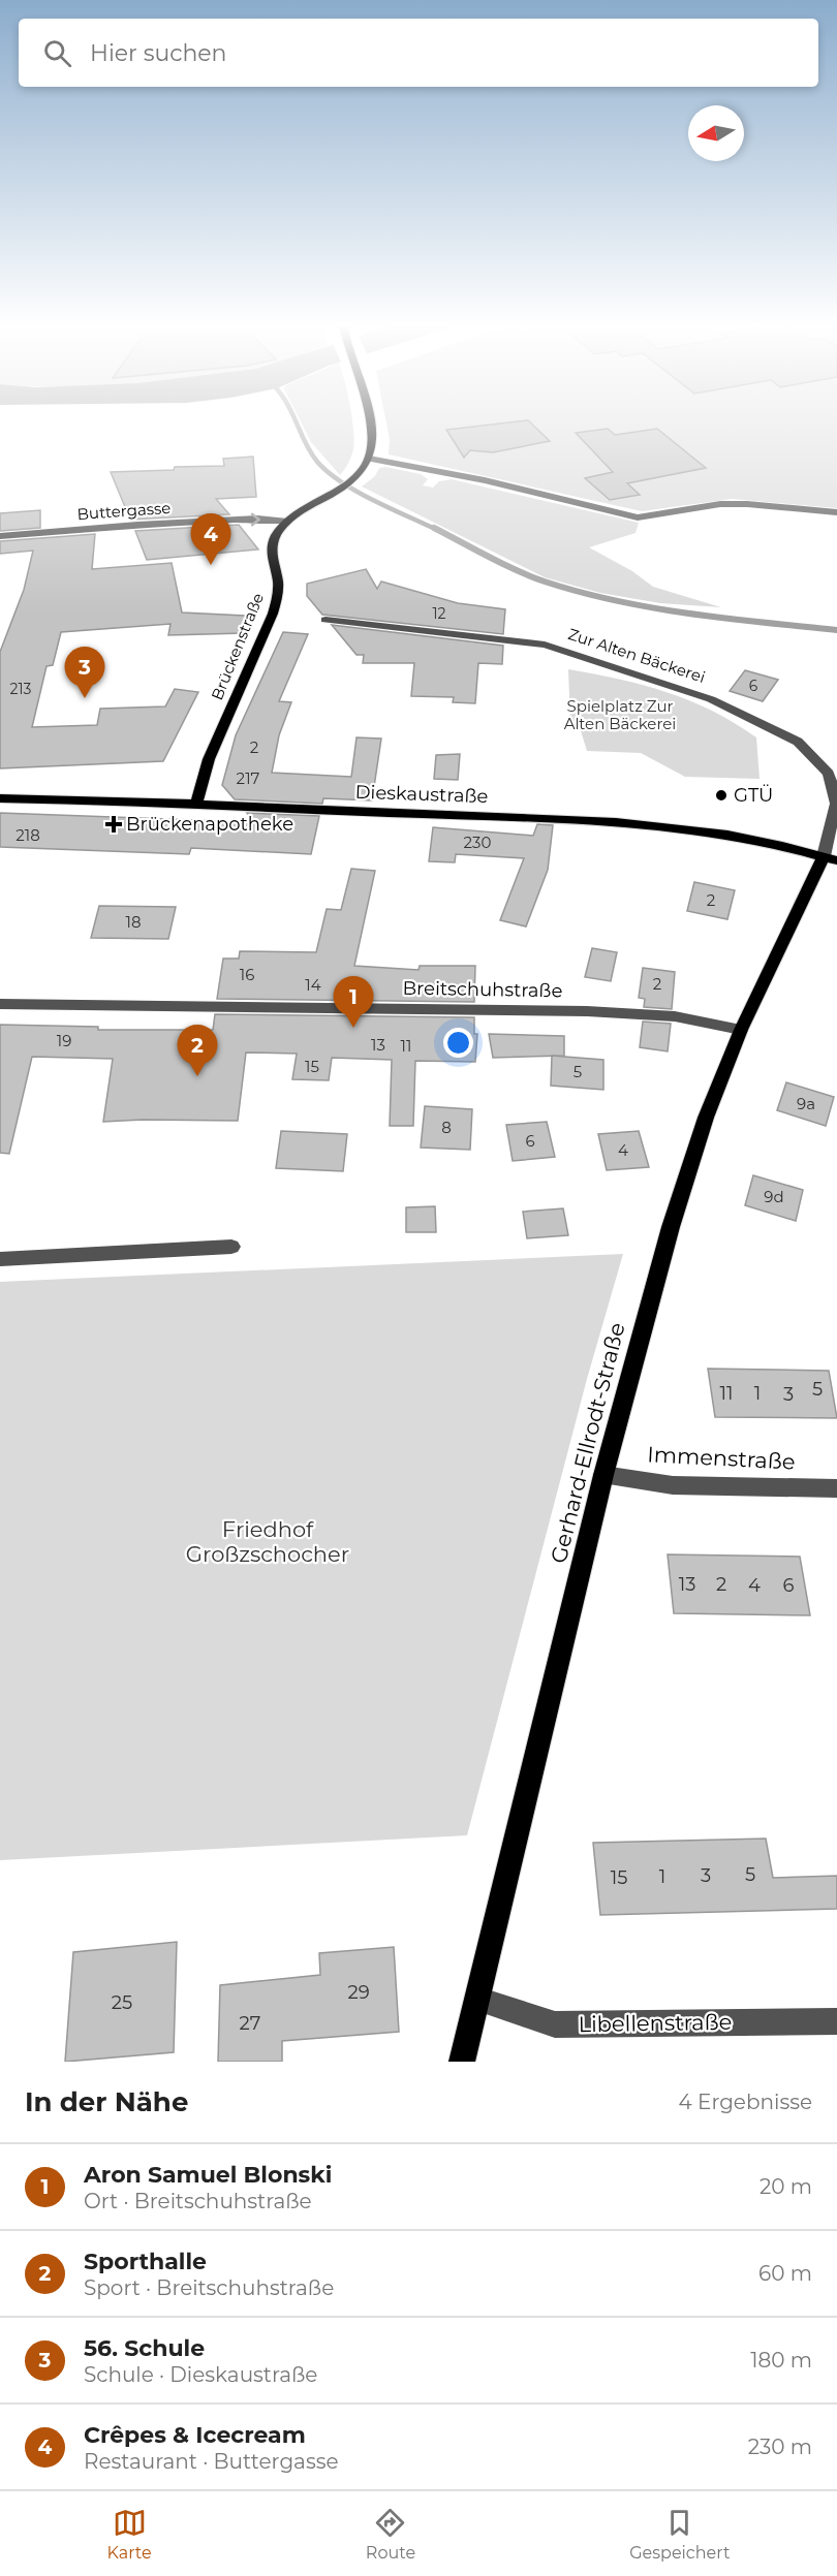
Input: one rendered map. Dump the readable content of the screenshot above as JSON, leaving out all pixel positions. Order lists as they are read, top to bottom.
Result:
{
  "streets": {
    "main road": ["Brückenstraße", "Dieskaustraße", "Gerhard-Ellrodt-Straße"],
    "street": [
      "Buttergasse",
      "Zur Alten Bäckerei",
      "Breitschuhstraße",
      "Immenstraße",
      "Libellenstraße"
    ]
  },
  "crossings": [
    ["Buttergasse", "Brückenstraße"],
    ["Brückenstraße", "Dieskaustraße"],
    ["Zur Alten Bäckerei", "Dieskaustraße"],
    ["Zur Alten Bäckerei", "Gerhard-Ellrodt-Straße"],
    ["Dieskaustraße", "Gerhard-Ellrodt-Straße"],
    ["Breitschuhstraße", "Gerhard-Ellrodt-Straße"],
    ["Gerhard-Ellrodt-Straße", "Immenstraße"],
    ["Gerhard-Ellrodt-Straße", "Libellenstraße"]
  ],
  "one_way": ["Buttergasse"],
  "parks": ["Spielplatz Zur Alten Bäckerei", "Friedhof Großzschocher"],
  "places": {
    "other": ["GTÜ"],
    "health": ["Brückenapotheke"]
  },
  "house_numbers": [
    "12",
    "6",
    "213",
    "2",
    "217",
    "218",
    "230",
    "2",
    "18",
    "16",
    "2",
    "14",
    "19",
    "13",
    "11",
    "15",
    "5",
    "9a",
    "8",
    "6",
    "4",
    "9d",
    "5",
    "11",
    "1",
    "3",
    "13",
    "2",
    "4",
    "6",
    "5",
    "3",
    "1",
    "15",
    "29",
    "25",
    "27"
  ],
  "north": "left",
  "page": {
    "search": "Hier suchen",
    "pins": [
      "4",
      "3",
      "1",
      "2"
    ],
    "heading": ["In der Nähe", "4 Ergebnisse"],
    "list": [
      {
        "mark": "1",
        "name": "Aron Samuel Blonski",
        "note": "Ort · Breitschuhstraße",
        "value": "20 m"
      },
      {
        "mark": "2",
        "name": "Sporthalle",
        "note": "Sport · Breitschuhstraße",
        "value": "60 m"
      },
      {
        "mark": "3",
        "name": "56. Schule",
        "note": "Schule · Dieskaustraße",
        "value": "180 m"
      },
      {
        "mark": "4",
        "name": "Crêpes & Icecream",
        "note": "Restaurant · Buttergasse",
        "value": "230 m"
      }
    ],
    "nav": ["Karte", "Route", "Gespeichert"]
  }
}
